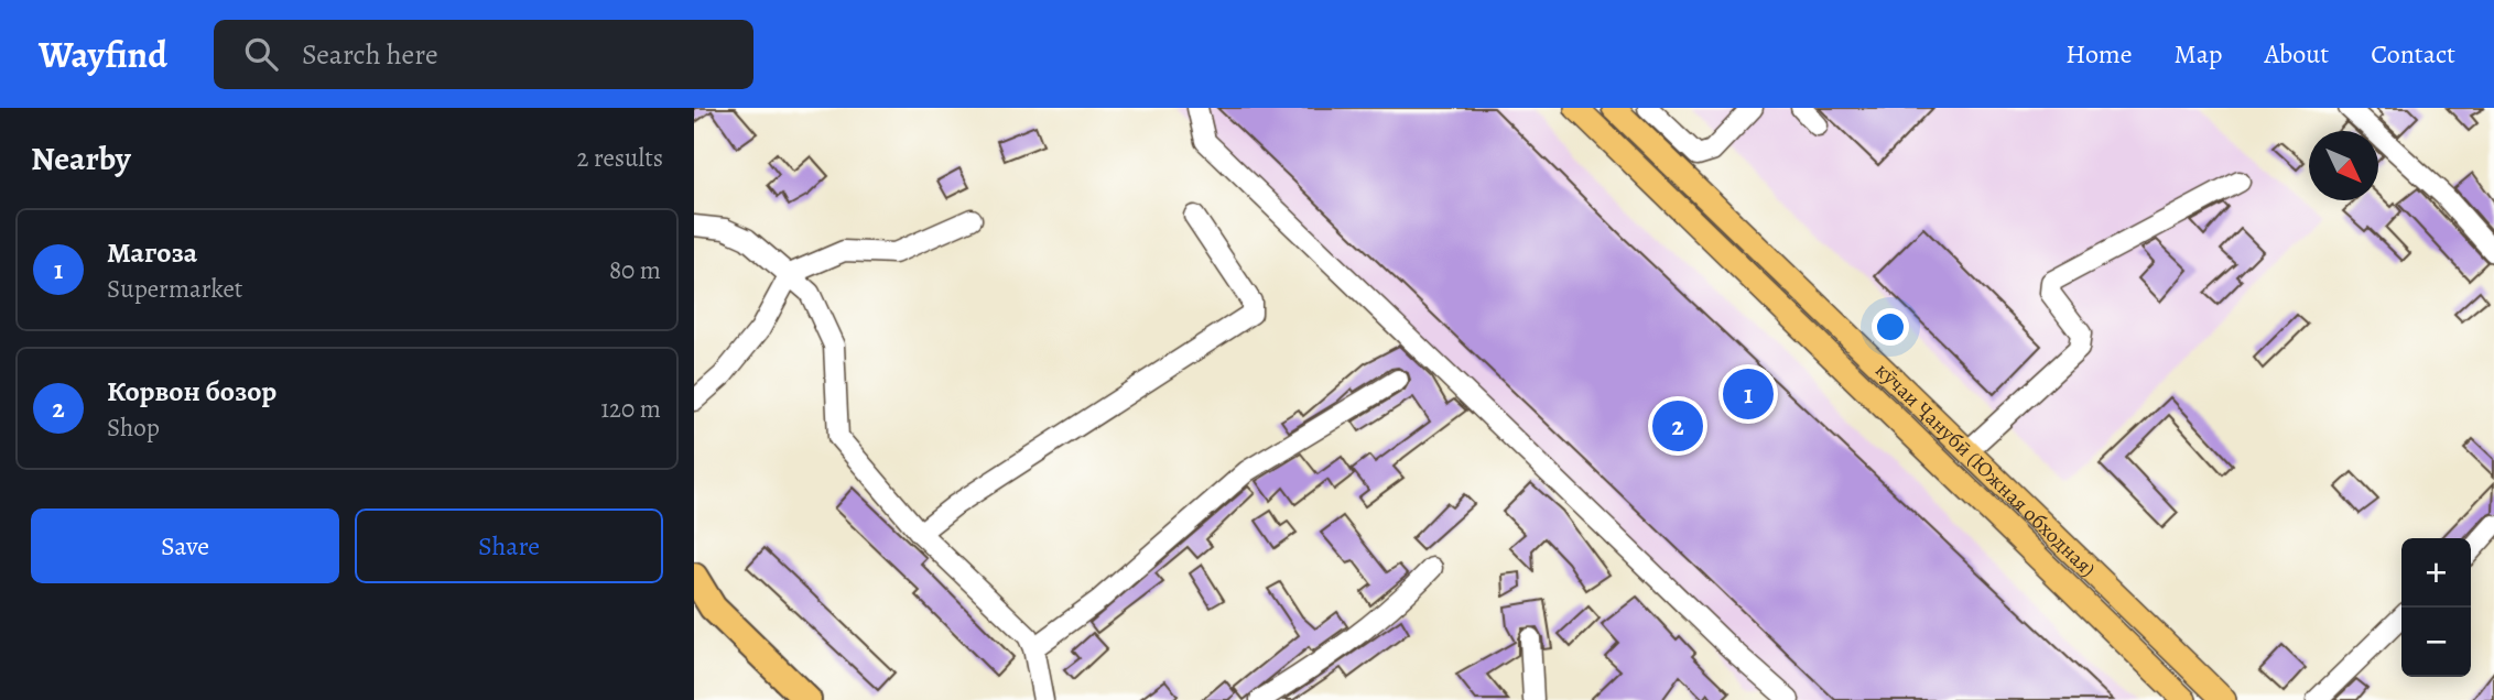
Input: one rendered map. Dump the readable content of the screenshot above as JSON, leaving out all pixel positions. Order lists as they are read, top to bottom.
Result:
{
  "streets": {
    "main road": ["кӯчаи Ҷанубӣ (Южная обходная)"]
  },
  "north": "bottom right",
  "page": {
    "header": "Wayfind",
    "search": "Search here",
    "nav": [
      "Home",
      "Map",
      "About",
      "Contact"
    ],
    "heading": ["Nearby", "2 results"],
    "list": [
      {
        "mark": "1",
        "name": "Магоза",
        "note": "Supermarket",
        "value": "80 m"
      },
      {
        "mark": "2",
        "name": "Корвон бозор",
        "note": "Shop",
        "value": "120 m"
      }
    ],
    "pins": ["1", "2"],
    "buttons": ["Save", "Share"],
    "map_buttons": ["+", "−"]
  }
}
